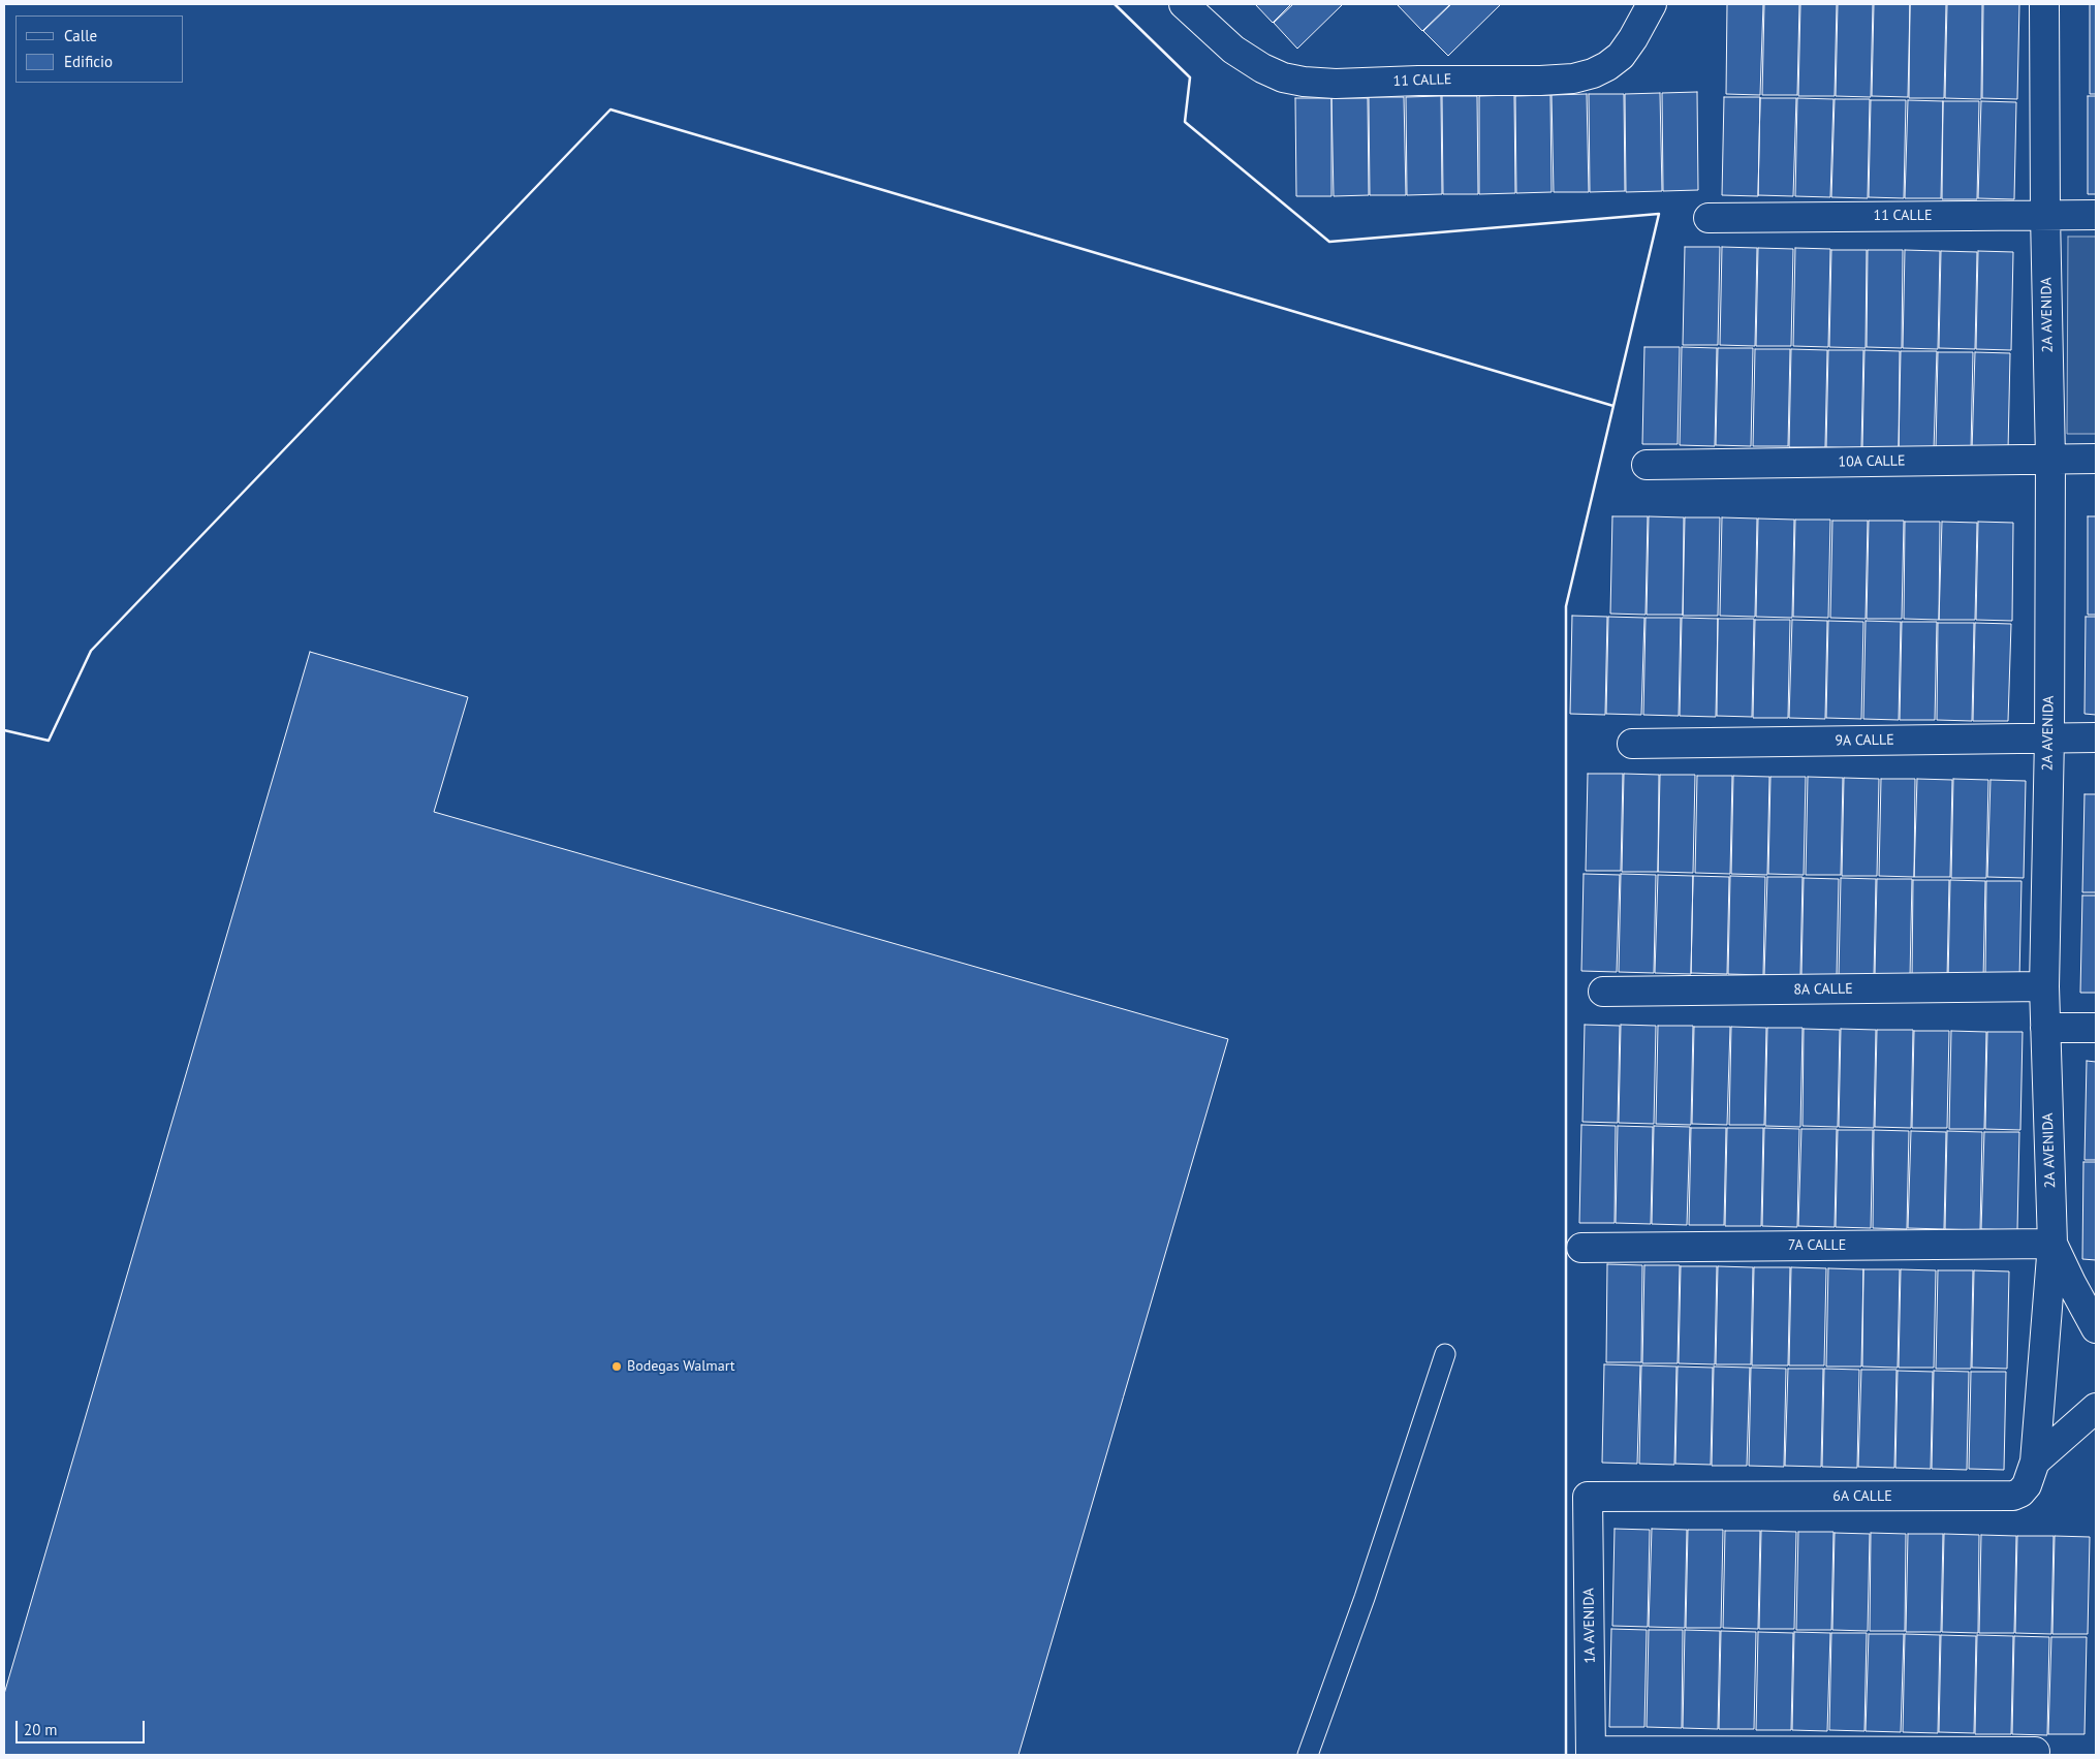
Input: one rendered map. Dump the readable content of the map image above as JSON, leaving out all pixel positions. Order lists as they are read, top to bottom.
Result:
{
  "streets": {
    "street": [
      "11 CALLE",
      "2A AVENIDA",
      "10A CALLE",
      "9A CALLE",
      "8A CALLE",
      "7A CALLE",
      "6A CALLE",
      "1A AVENIDA"
    ]
  },
  "crossings": [
    ["11 CALLE", "2A AVENIDA"],
    ["2A AVENIDA", "10A CALLE"],
    ["2A AVENIDA", "9A CALLE"],
    ["2A AVENIDA", "8A CALLE"],
    ["2A AVENIDA", "7A CALLE"],
    ["2A AVENIDA", "6A CALLE"],
    ["6A CALLE", "1A AVENIDA"]
  ],
  "places": ["Bodegas Walmart"],
  "legend": ["Calle", "Edificio"],
  "scale_bar": "20 m"
}
